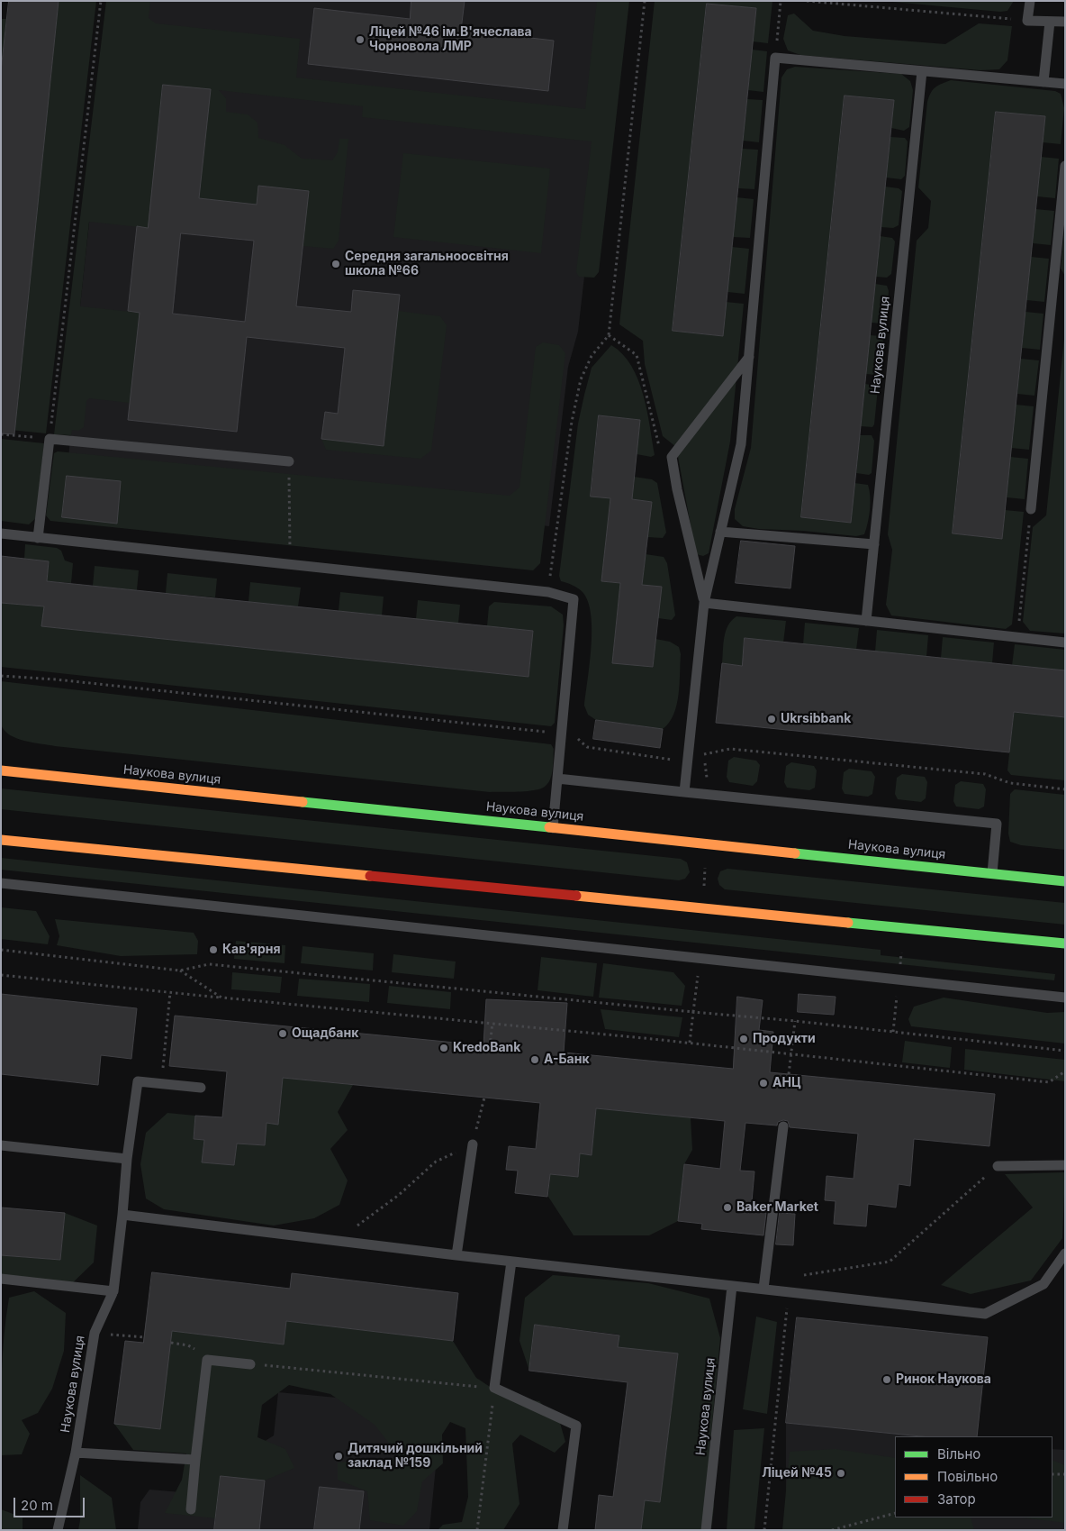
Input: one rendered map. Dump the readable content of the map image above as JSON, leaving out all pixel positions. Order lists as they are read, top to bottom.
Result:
{
  "streets": {
    "main road": ["Наукова вулиця"]
  },
  "places": [
    "Ліцей №46 ім.В'ячеслава Чорновола ЛМР",
    "Середня загальноосвітня школа №66",
    "Ukrsibbank",
    "Кав'ярня",
    "Ощадбанк",
    "Продукти",
    "KredoBank",
    "А-Банк",
    "АНЦ",
    "Baker Market",
    "Ринок Наукова",
    "Дитячий дошкільний заклад №159",
    "Ліцей №45"
  ],
  "legend": ["Вільно", "Повільно", "Затор"],
  "scale_bar": "20 m"
}
